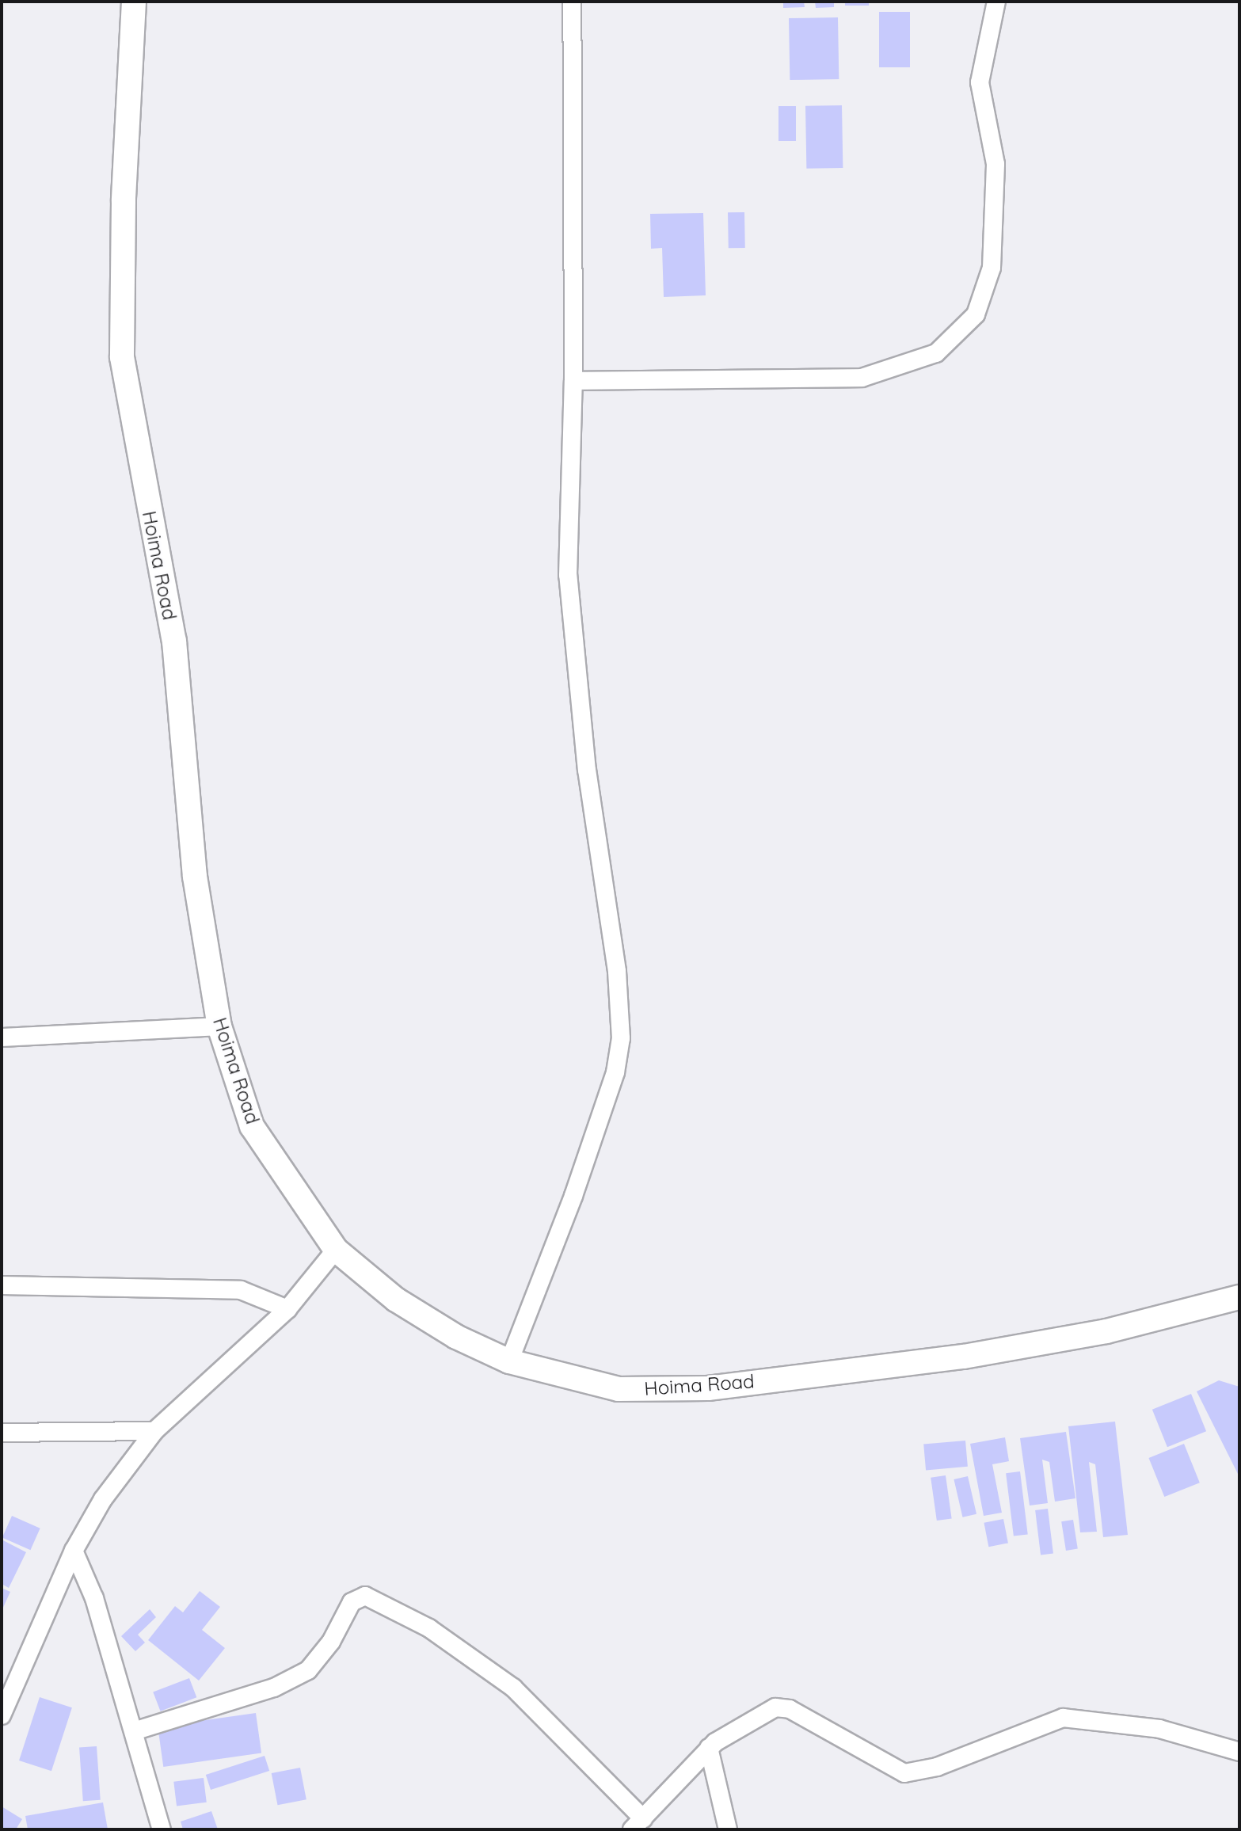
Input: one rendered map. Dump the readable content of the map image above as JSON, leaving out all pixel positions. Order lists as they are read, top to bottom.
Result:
{
  "streets": {
    "main road": ["Hoima Road"]
  }
}
